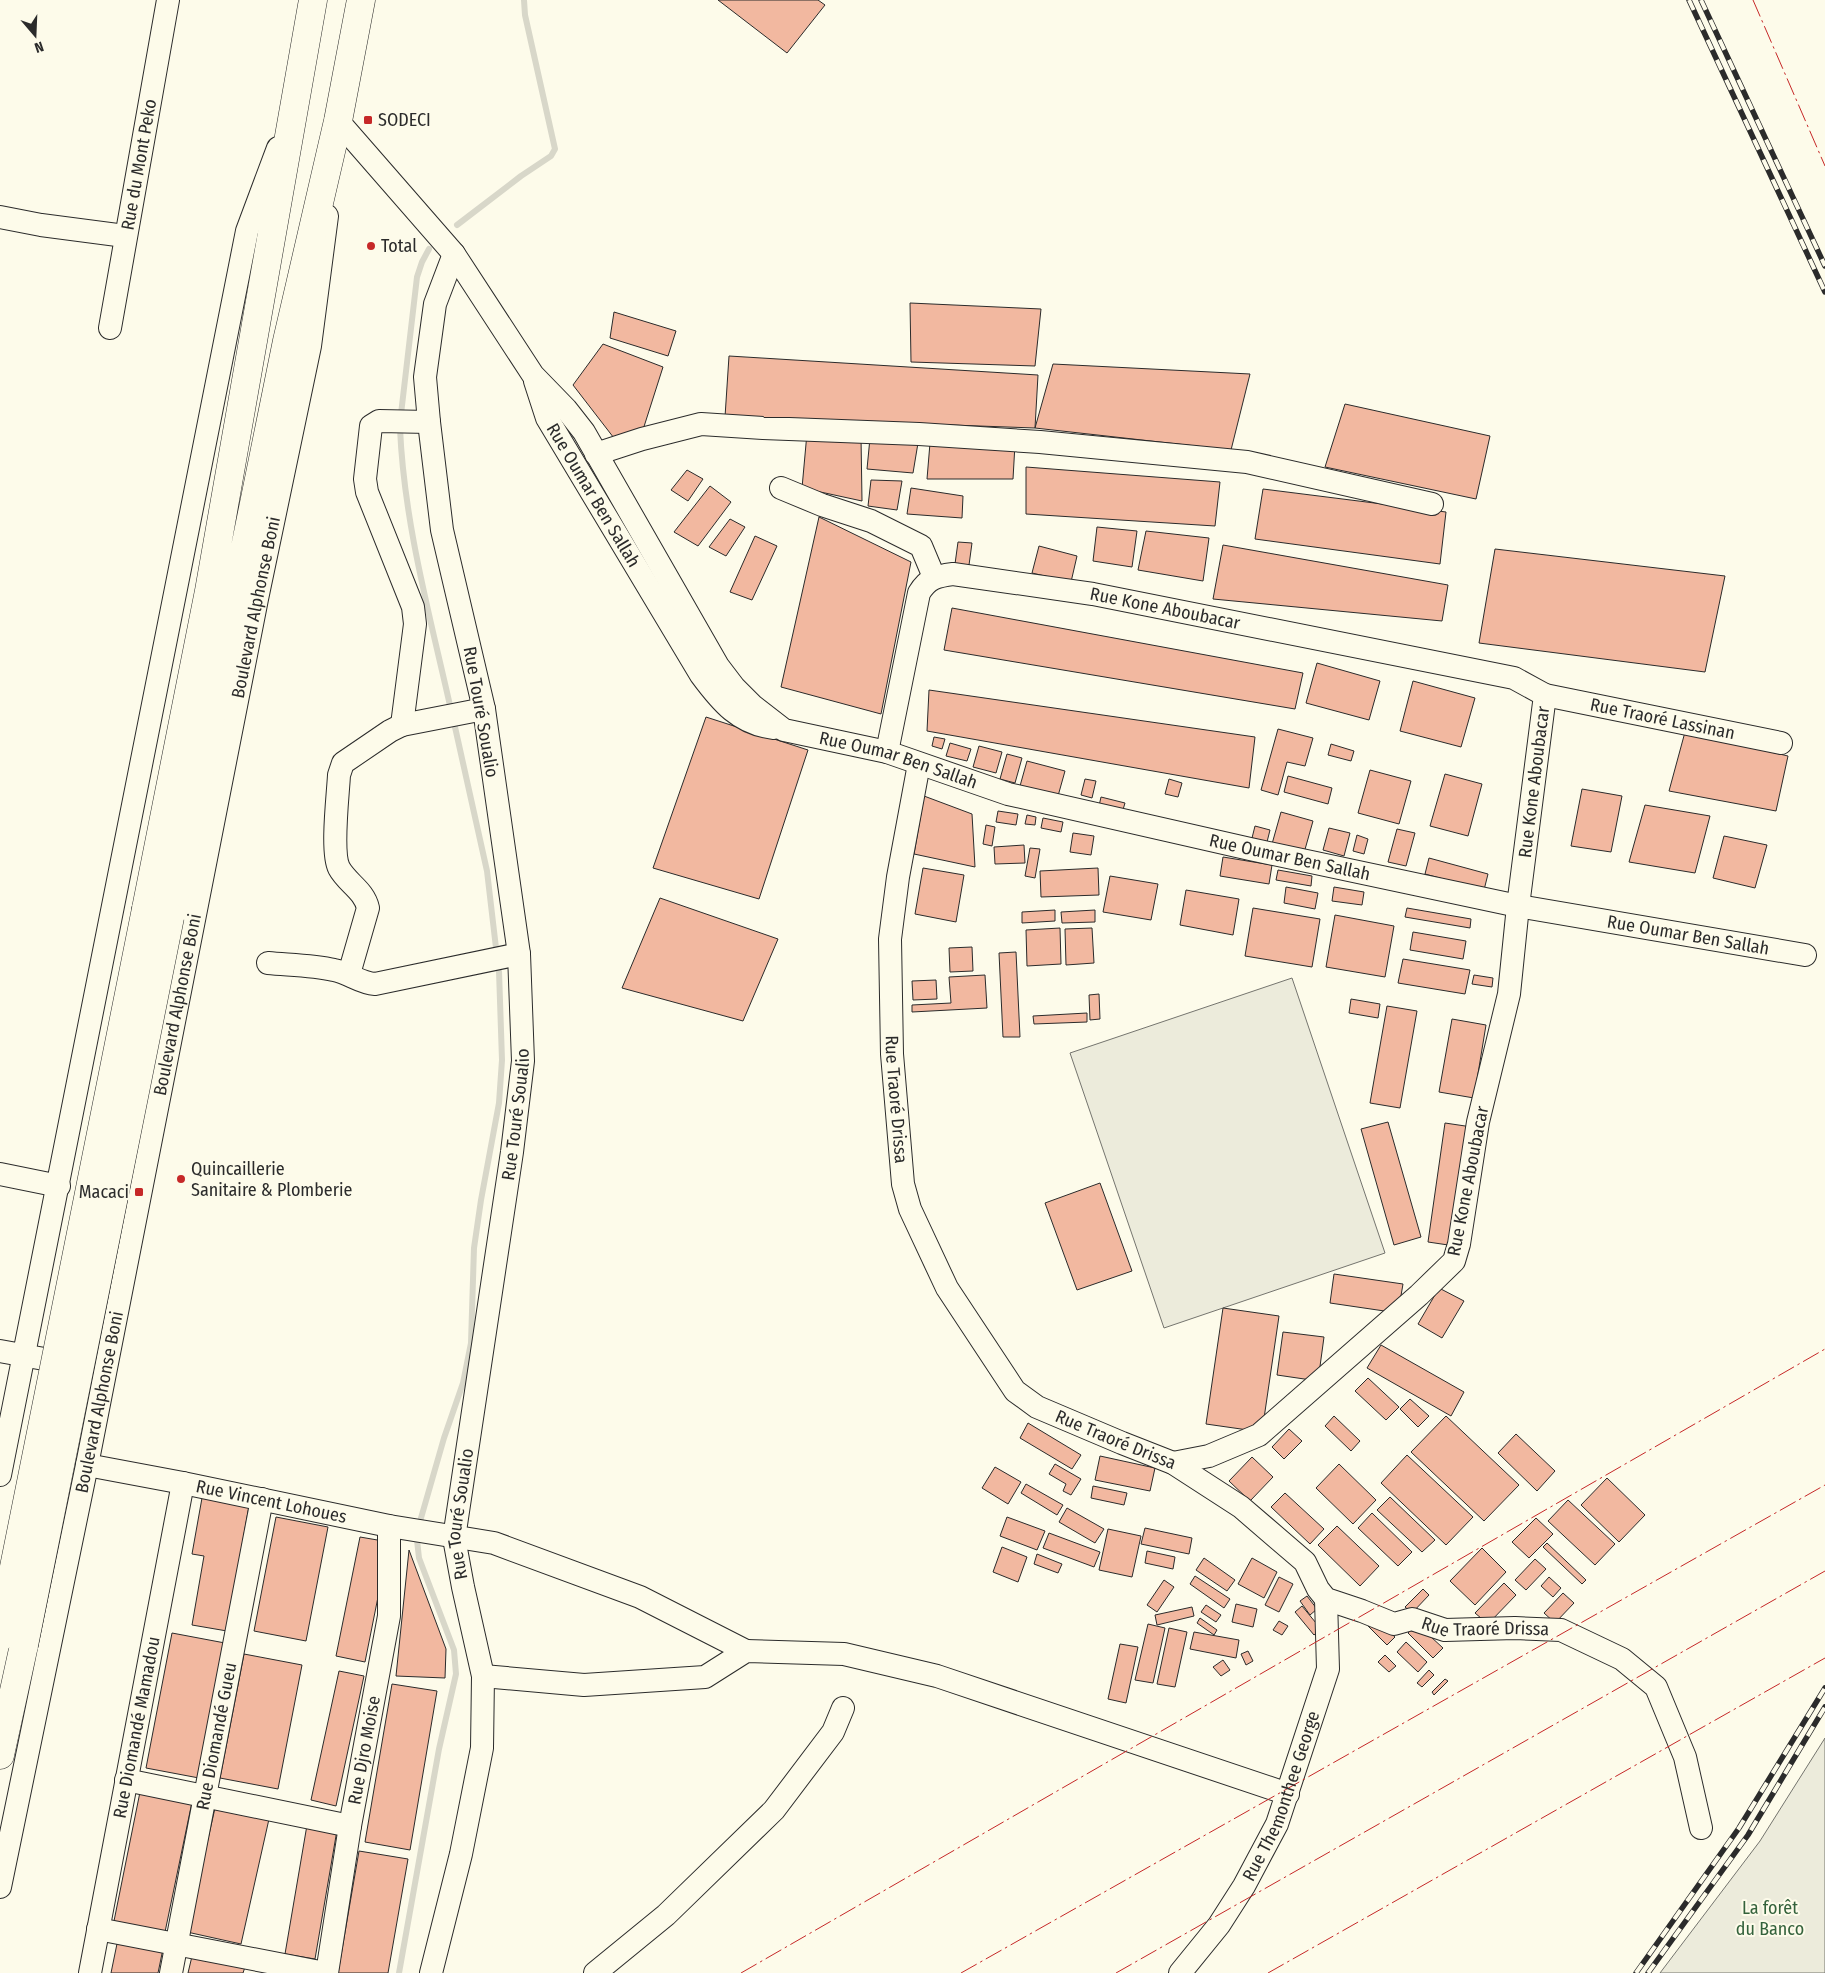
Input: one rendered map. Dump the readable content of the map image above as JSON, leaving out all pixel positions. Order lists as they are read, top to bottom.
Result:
{
  "streets": {
    "main road": ["Boulevard Alphonse Boni"],
    "street": [
      "Rue du Mont Peko",
      "Rue Oumar Ben Sallah",
      "Rue Kone Aboubacar",
      "Rue Touré Soualio",
      "Rue Traoré Lassinan",
      "Rue Traoré Drissa",
      "Rue Vincent Lohoues",
      "Rue Diomandé Mamadou",
      "Rue Diomandé Gueu",
      "Rue Djro Moise",
      "Rue Themonthee George"
    ]
  },
  "crossings": [
    ["Rue Oumar Ben Sallah", "Boulevard Alphonse Boni"],
    ["Rue Oumar Ben Sallah", "Rue Kone Aboubacar"],
    ["Rue Oumar Ben Sallah", "Rue Touré Soualio"],
    ["Rue Oumar Ben Sallah", "Rue Traoré Drissa"],
    ["Boulevard Alphonse Boni", "Rue Vincent Lohoues"],
    ["Rue Kone Aboubacar", "Rue Traoré Lassinan"],
    ["Rue Kone Aboubacar", "Rue Traoré Drissa"],
    ["Rue Touré Soualio", "Rue Vincent Lohoues"],
    ["Rue Traoré Drissa", "Rue Themonthee George"],
    ["Rue Vincent Lohoues", "Rue Diomandé Mamadou"],
    ["Rue Vincent Lohoues", "Rue Diomandé Gueu"],
    ["Rue Vincent Lohoues", "Rue Djro Moise"]
  ],
  "parks": ["La forêt du Banco"],
  "places": {
    "transit": ["SODECI", "Macaci"],
    "other": ["Total", "Quincaillerie Sanitaire & Plomberie"]
  },
  "north": "bottom"
}
